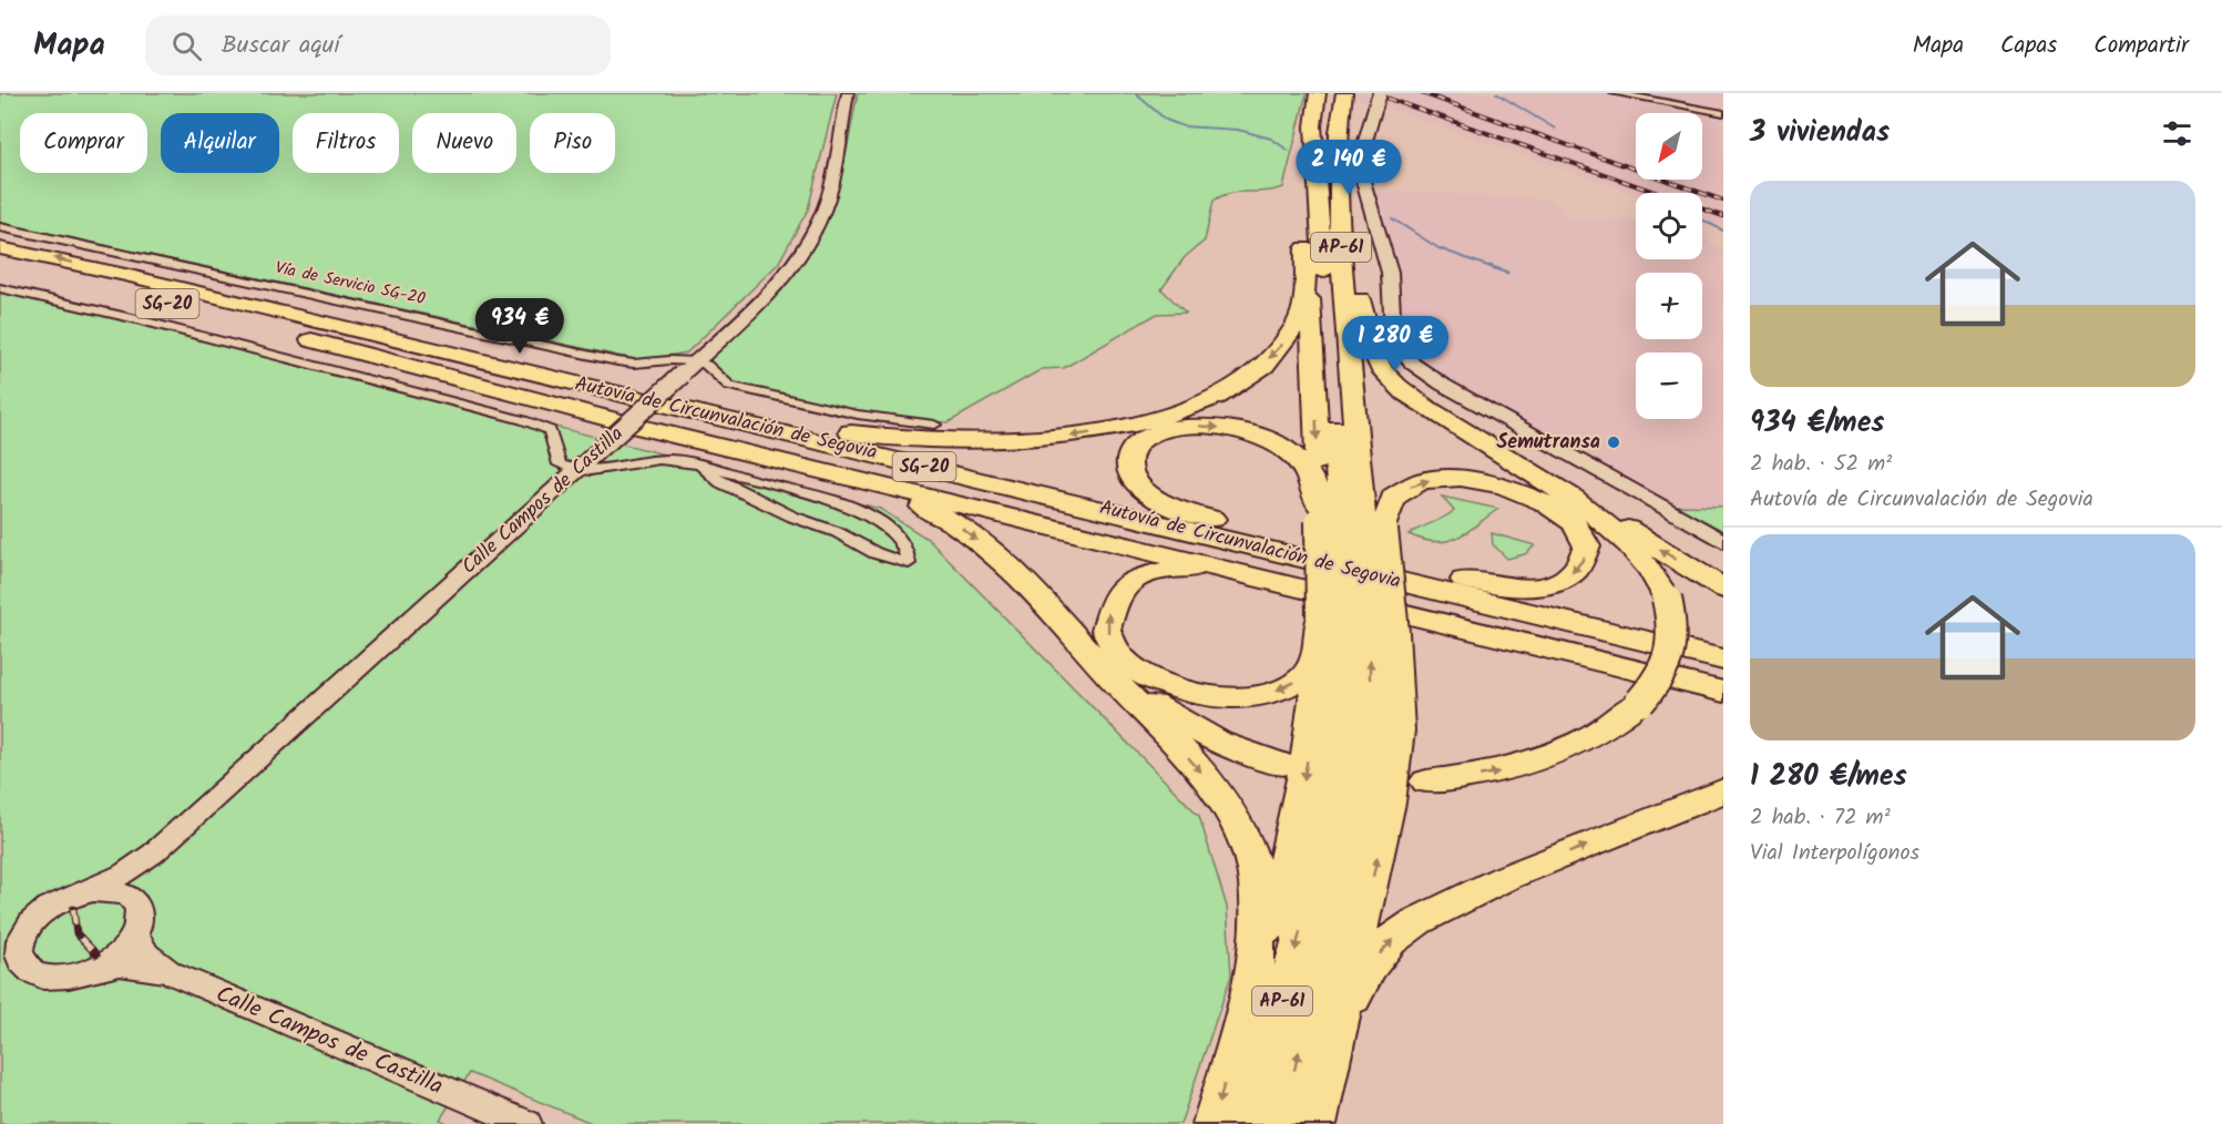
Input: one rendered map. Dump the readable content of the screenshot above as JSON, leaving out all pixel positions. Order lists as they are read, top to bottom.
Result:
{
  "streets": {
    "highway": ["AP-61", "SG-20", "Autovía de Circunvalación de Segovia"],
    "main road": ["Calle Campos de Castilla"],
    "street": ["Vía de Servicio SG-20"]
  },
  "crossings": [
    ["Vía de Servicio SG-20", "Calle Campos de Castilla"]
  ],
  "places": ["Semutransa"],
  "north": "bottom left",
  "page": {
    "header": "Mapa",
    "search": "Buscar aquí",
    "nav": ["Mapa", "Capas", "Compartir"],
    "heading": "3 viviendas",
    "map_buttons": ["+", "−"],
    "chip": [
      "Comprar",
      "Alquilar",
      "Filtros",
      "Nuevo",
      "Piso"
    ],
    "price": ["2 140 €", "934 €", "1 280 €"],
    "list": [
      {
        "name": "934 €/mes",
        "note": "2 hab. · 52 m² · Autovía de Circunvalación de Segovia"
      },
      {
        "name": "1 280 €/mes",
        "note": "2 hab. · 72 m² · Vial Interpolígonos"
      }
    ]
  }
}
